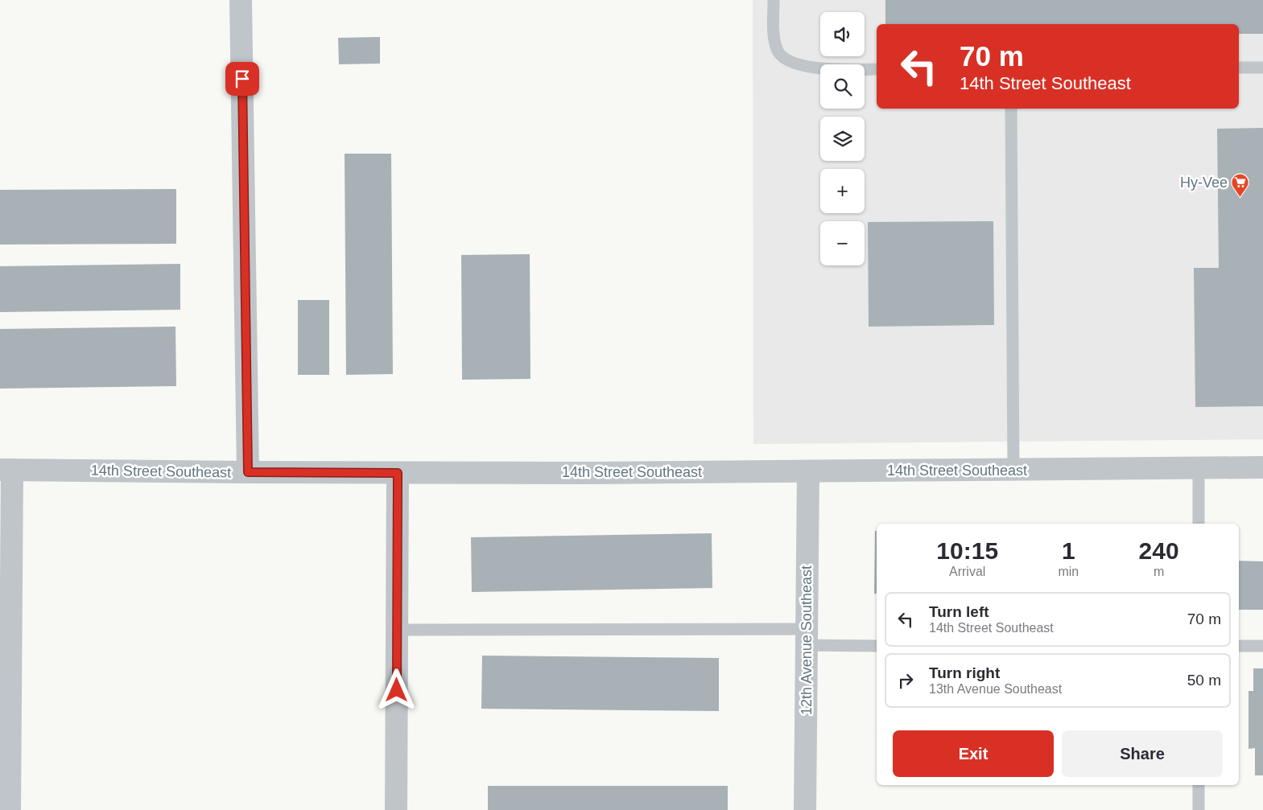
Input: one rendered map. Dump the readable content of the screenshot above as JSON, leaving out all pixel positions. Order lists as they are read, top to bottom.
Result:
{
  "streets": {
    "street": ["14th Street Southeast", "12th Avenue Southeast"]
  },
  "crossings": [
    ["14th Street Southeast", "12th Avenue Southeast"]
  ],
  "places": {
    "supermarket": ["Hy-Vee"]
  },
  "page": {
    "map_buttons": ["+", "−"],
    "turn": ["70 m", "14th Street Southeast"],
    "eta": [
      "10:15",
      "Arrival",
      "1",
      "min",
      "240",
      "m"
    ],
    "list": [
      {
        "name": "Turn left",
        "note": "14th Street Southeast",
        "value": "70 m"
      },
      {
        "name": "Turn right",
        "note": "13th Avenue Southeast",
        "value": "50 m"
      }
    ],
    "buttons": ["Exit", "Share"]
  }
}
